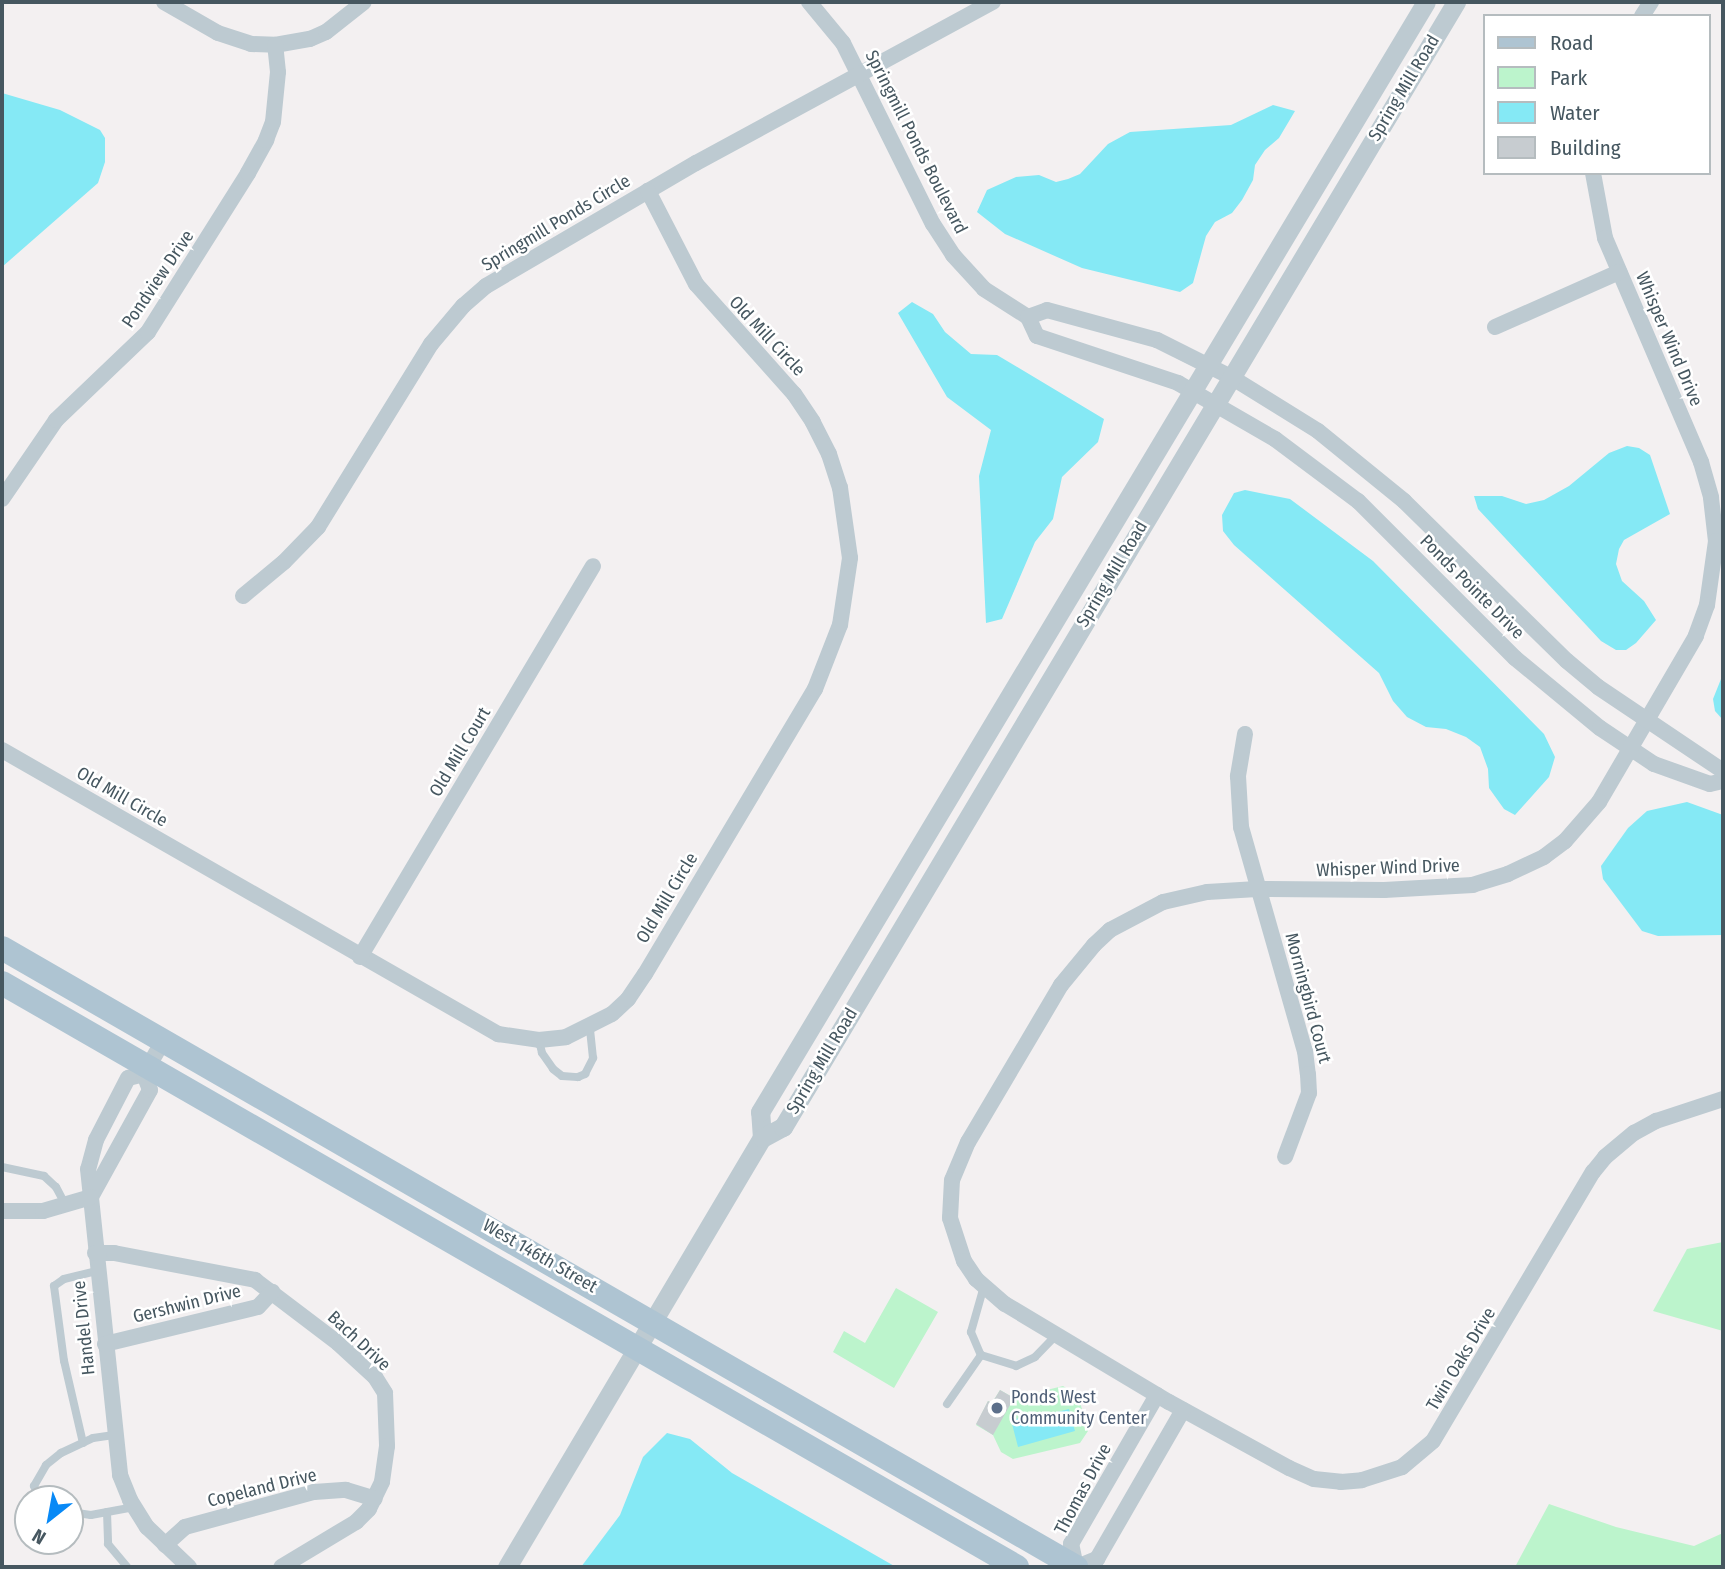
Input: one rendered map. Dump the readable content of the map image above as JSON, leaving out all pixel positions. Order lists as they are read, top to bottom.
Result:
{
  "streets": {
    "main road": ["West 146th Street"],
    "street": [
      "Spring Mill Road",
      "Springmill Ponds Boulevard",
      "Springmill Ponds Circle",
      "Pondview Drive",
      "Old Mill Circle",
      "Whisper Wind Drive",
      "Ponds Pointe Drive",
      "Old Mill Court",
      "Morningbird Court",
      "Gershwin Drive",
      "Handel Drive",
      "Bach Drive",
      "Twin Oaks Drive",
      "Copeland Drive",
      "Thomas Drive"
    ]
  },
  "crossings": [
    ["Spring Mill Road", "Springmill Ponds Boulevard"],
    ["Spring Mill Road", "Ponds Pointe Drive"],
    ["Spring Mill Road", "West 146th Street"],
    ["Springmill Ponds Boulevard", "Springmill Ponds Circle"],
    ["Springmill Ponds Boulevard", "Ponds Pointe Drive"],
    ["Springmill Ponds Circle", "Old Mill Circle"],
    ["Old Mill Circle", "Old Mill Court"],
    ["Whisper Wind Drive", "Ponds Pointe Drive"],
    ["Whisper Wind Drive", "Morningbird Court"],
    ["Whisper Wind Drive", "Twin Oaks Drive"],
    ["Whisper Wind Drive", "Thomas Drive"],
    ["West 146th Street", "Handel Drive"],
    ["West 146th Street", "Thomas Drive"],
    ["Gershwin Drive", "Handel Drive"],
    ["Gershwin Drive", "Bach Drive"],
    ["Handel Drive", "Bach Drive"],
    ["Handel Drive", "Copeland Drive"],
    ["Bach Drive", "Copeland Drive"],
    ["Twin Oaks Drive", "Thomas Drive"]
  ],
  "places": ["Ponds West Community Center"],
  "legend": [
    "Road",
    "Park",
    "Water",
    "Building"
  ],
  "north": "bottom left"
}
